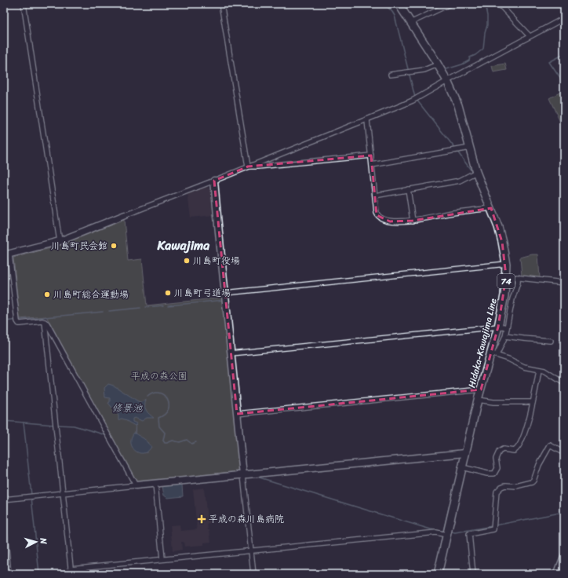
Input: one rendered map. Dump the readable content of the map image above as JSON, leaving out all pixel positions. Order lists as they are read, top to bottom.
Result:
{
  "streets": {
    "main road": ["74", "Hidaka-Kawajima Line"]
  },
  "districts": ["Kawajima"],
  "water": ["修景池"],
  "parks": ["平成の森公園"],
  "places": {
    "other": [
      "川島町民会館",
      "川島町役場",
      "川島町弓道場",
      "川島町総合運動場"
    ],
    "health": ["平成の森川島病院"]
  },
  "north": "right"
}
